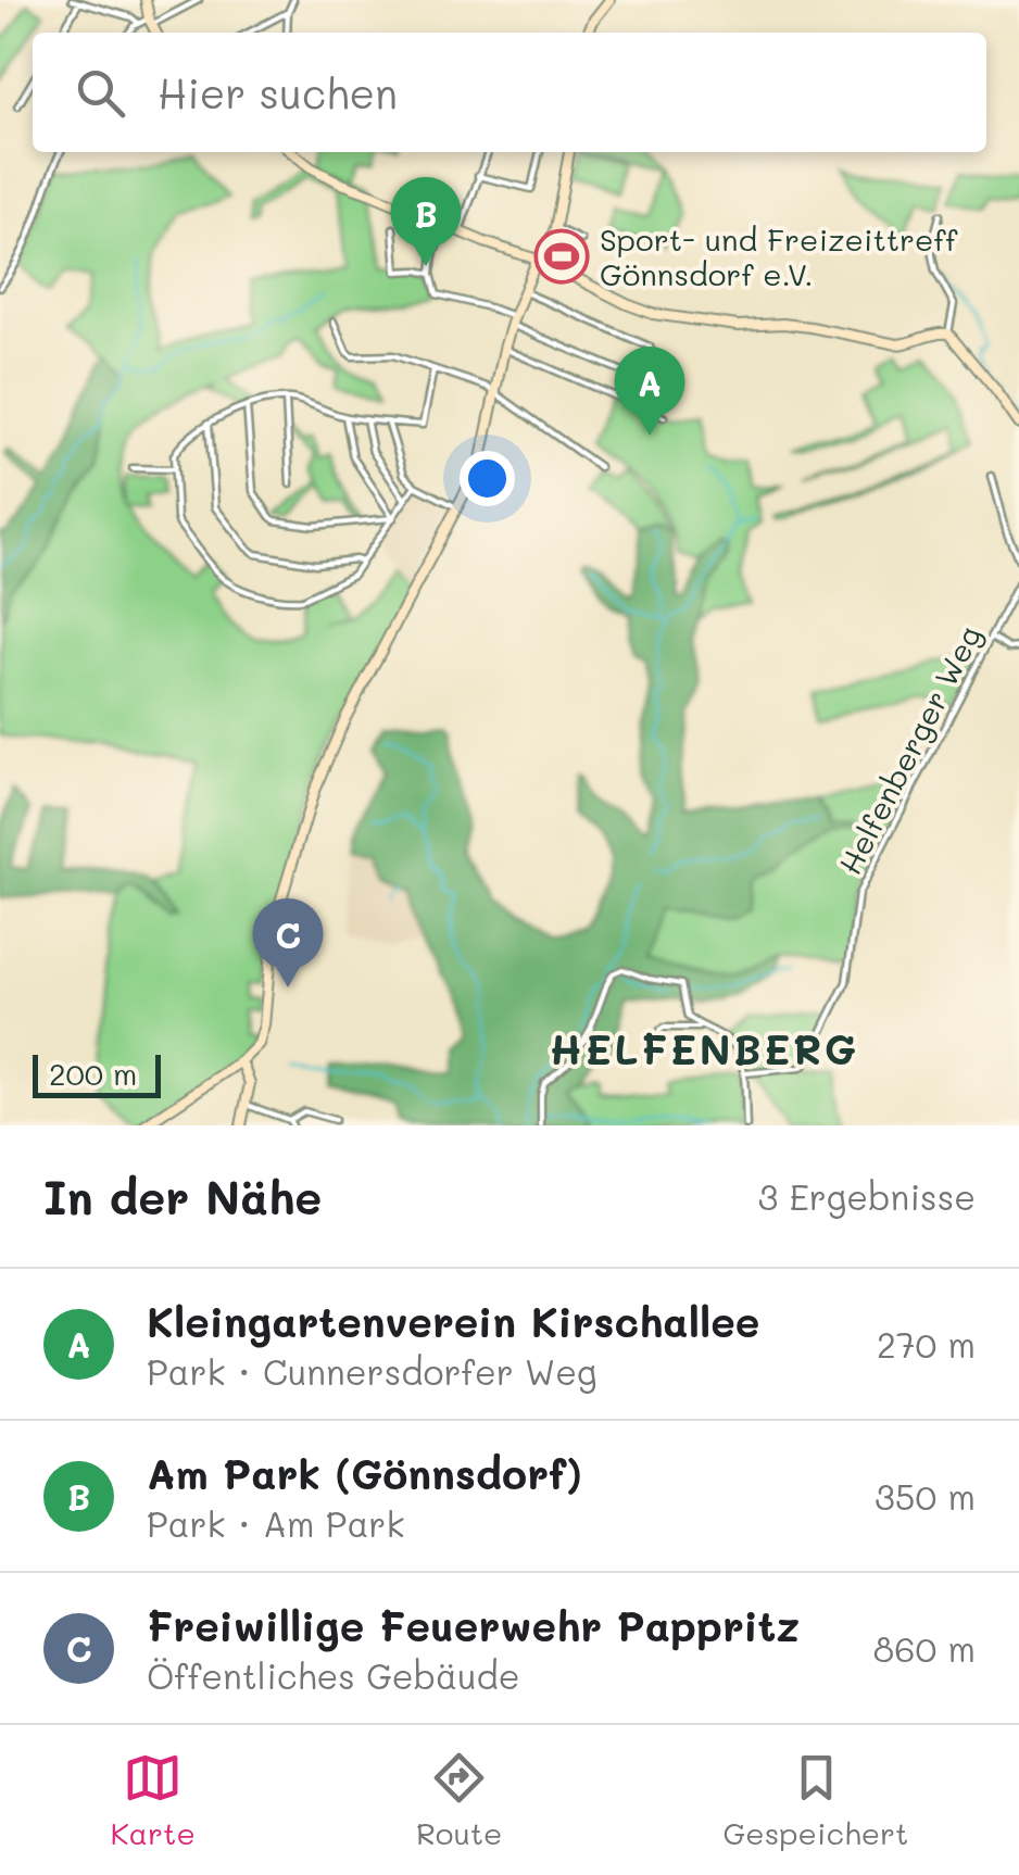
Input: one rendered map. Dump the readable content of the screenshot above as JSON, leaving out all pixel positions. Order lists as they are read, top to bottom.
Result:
{
  "streets": {
    "street": ["Helfenberger Weg"]
  },
  "districts": ["HELFENBERG"],
  "places": {
    "sports": ["Sport- und Freizeittreff Gönnsdorf e.V."]
  },
  "scale_bar": "200 m",
  "page": {
    "search": "Hier suchen",
    "pins": ["B", "A", "C"],
    "scale": "200 m",
    "heading": ["In der Nähe", "3 Ergebnisse"],
    "list": [
      {
        "mark": "A",
        "name": "Kleingartenverein Kirschallee",
        "note": "Park · Cunnersdorfer Weg",
        "value": "270 m"
      },
      {
        "mark": "B",
        "name": "Am Park (Gönnsdorf)",
        "note": "Park · Am Park",
        "value": "350 m"
      },
      {
        "mark": "C",
        "name": "Freiwillige Feuerwehr Pappritz",
        "note": "Öffentliches Gebäude",
        "value": "860 m"
      }
    ],
    "nav": ["Karte", "Route", "Gespeichert"]
  }
}
